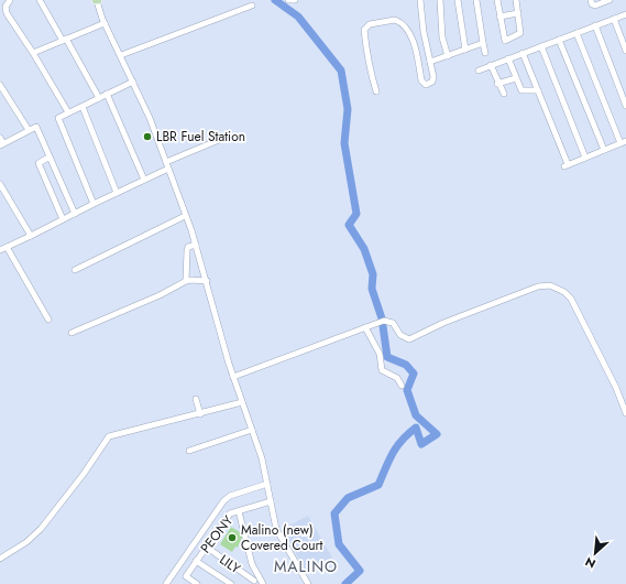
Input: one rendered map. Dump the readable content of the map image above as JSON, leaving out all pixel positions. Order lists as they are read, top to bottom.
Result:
{
  "streets": {
    "street": ["PEONY", "LILY"]
  },
  "crossings": [
    ["PEONY", "LILY"]
  ],
  "districts": ["MALINO"],
  "places": ["LBR Fuel Station", "Malino (new) Covered Court"],
  "north": "bottom left"
}
